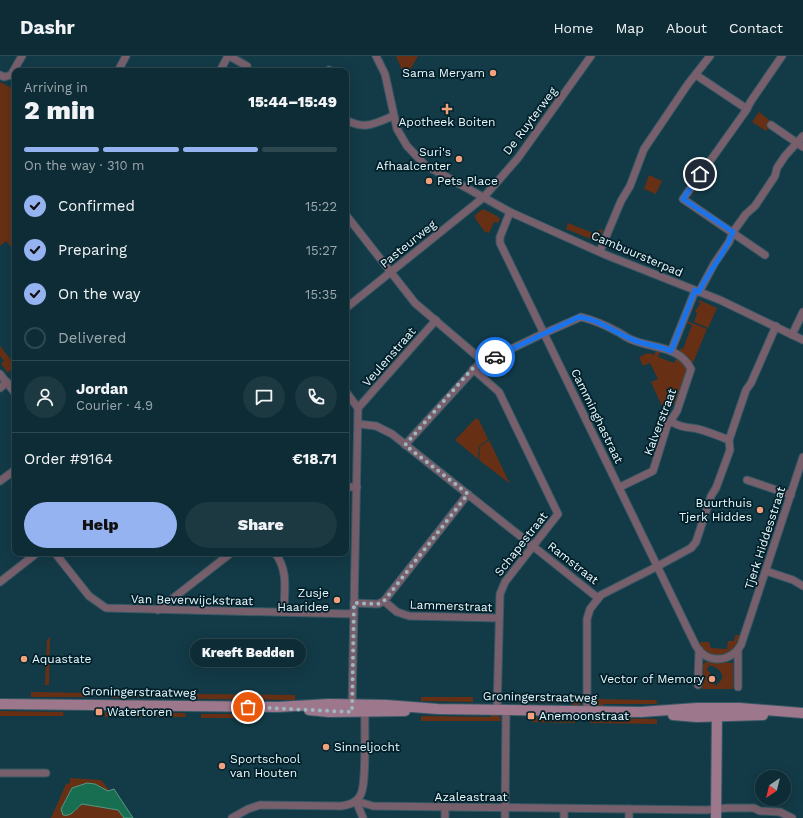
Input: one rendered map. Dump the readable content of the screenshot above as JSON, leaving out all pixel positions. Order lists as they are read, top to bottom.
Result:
{
  "streets": {
    "main road": ["Groningerstraatweg"],
    "street": [
      "De Ruyterweg",
      "Pasteurweg",
      "Cambuursterpad",
      "Veulenstraat",
      "Camminghastraat",
      "Kalverstraat",
      "Tjerk Hiddesstraat",
      "Schapestraat",
      "Ramstraat",
      "Van Beverwijckstraat",
      "Lammerstraat",
      "Azaleastraat"
    ]
  },
  "crossings": [
    ["De Ruyterweg", "Pasteurweg"],
    ["De Ruyterweg", "Cambuursterpad"],
    ["Pasteurweg", "Cambuursterpad"],
    ["Cambuursterpad", "Camminghastraat"],
    ["Camminghastraat", "Kalverstraat"],
    ["Schapestraat", "Ramstraat"],
    ["Schapestraat", "Lammerstraat"],
    ["Schapestraat", "Groningerstraatweg"]
  ],
  "places": {
    "other": [
      "Sama Meryam",
      "Suri's Afhaalcenter",
      "Pets Place",
      "Buurthuis Tjerk Hiddes",
      "Zusje Haaridee",
      "Aquastate",
      "Vector of Memory",
      "Kreeft Bedden",
      "Sinneljocht",
      "Sportschool van Houten"
    ],
    "health": ["Apotheek Boiten"],
    "transit": ["Watertoren", "Anemoonstraat"]
  },
  "north": "bottom left",
  "page": {
    "header": "Dashr",
    "nav": [
      "Home",
      "Map",
      "About",
      "Contact"
    ],
    "heading": ["2 min", "Arriving in", "15:44–15:49"],
    "panel": [
      "Jordan",
      "Courier · 4.9",
      "Order #9164",
      "€18.71"
    ],
    "bar": "On the way · 310 m",
    "list": [
      ["Confirmed", "15:22"],
      ["Preparing", "15:27"],
      ["On the way", "15:35"],
      "Delivered"
    ],
    "buttons": ["Help", "Share"],
    "bubble": "Kreeft Bedden"
  }
}
